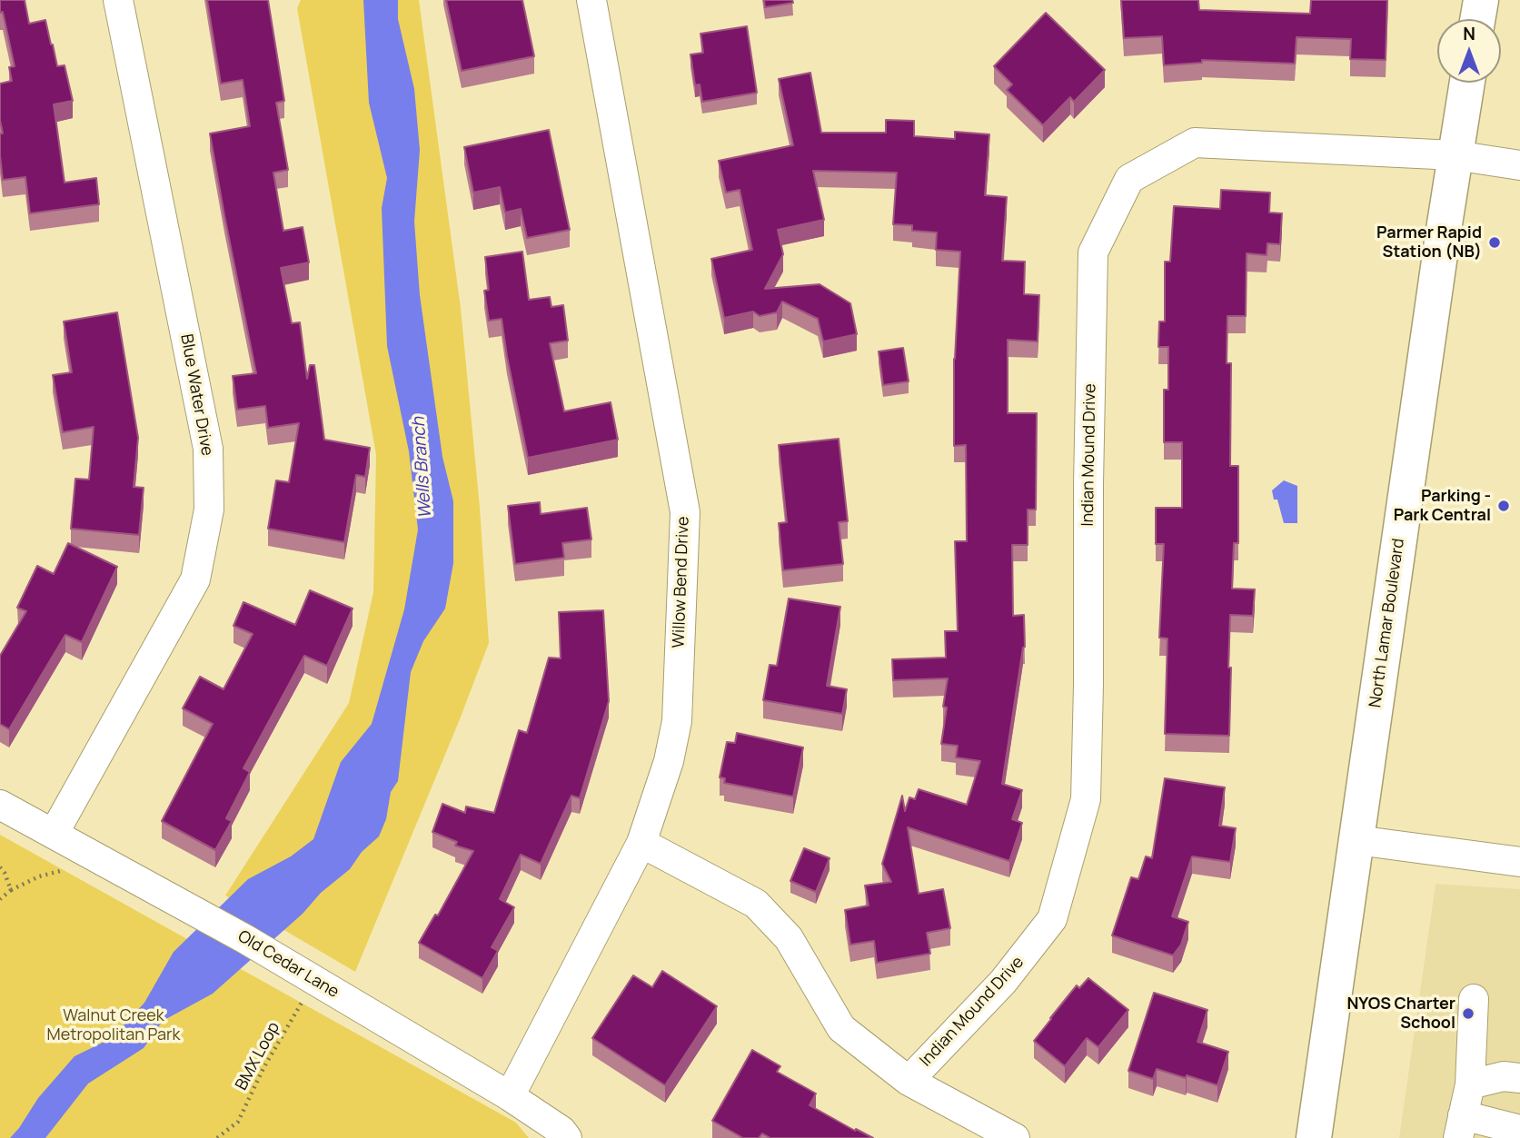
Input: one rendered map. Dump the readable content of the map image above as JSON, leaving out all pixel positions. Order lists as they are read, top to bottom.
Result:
{
  "streets": {
    "main road": ["North Lamar Boulevard"],
    "street": [
      "Blue Water Drive",
      "Indian Mound Drive",
      "Willow Bend Drive",
      "Old Cedar Lane"
    ],
    "path": ["BMX Loop"]
  },
  "crossings": [
    ["Blue Water Drive", "Old Cedar Lane"],
    ["Indian Mound Drive", "North Lamar Boulevard"],
    ["Willow Bend Drive", "Old Cedar Lane"],
    ["Old Cedar Lane", "BMX Loop"]
  ],
  "water": ["Wells Branch"],
  "parks": ["Walnut Creek Metropolitan Park"],
  "places": ["Parmer Rapid Station (NB)", "Parking - Park Central", "NYOS Charter School"],
  "north": "top"
}
